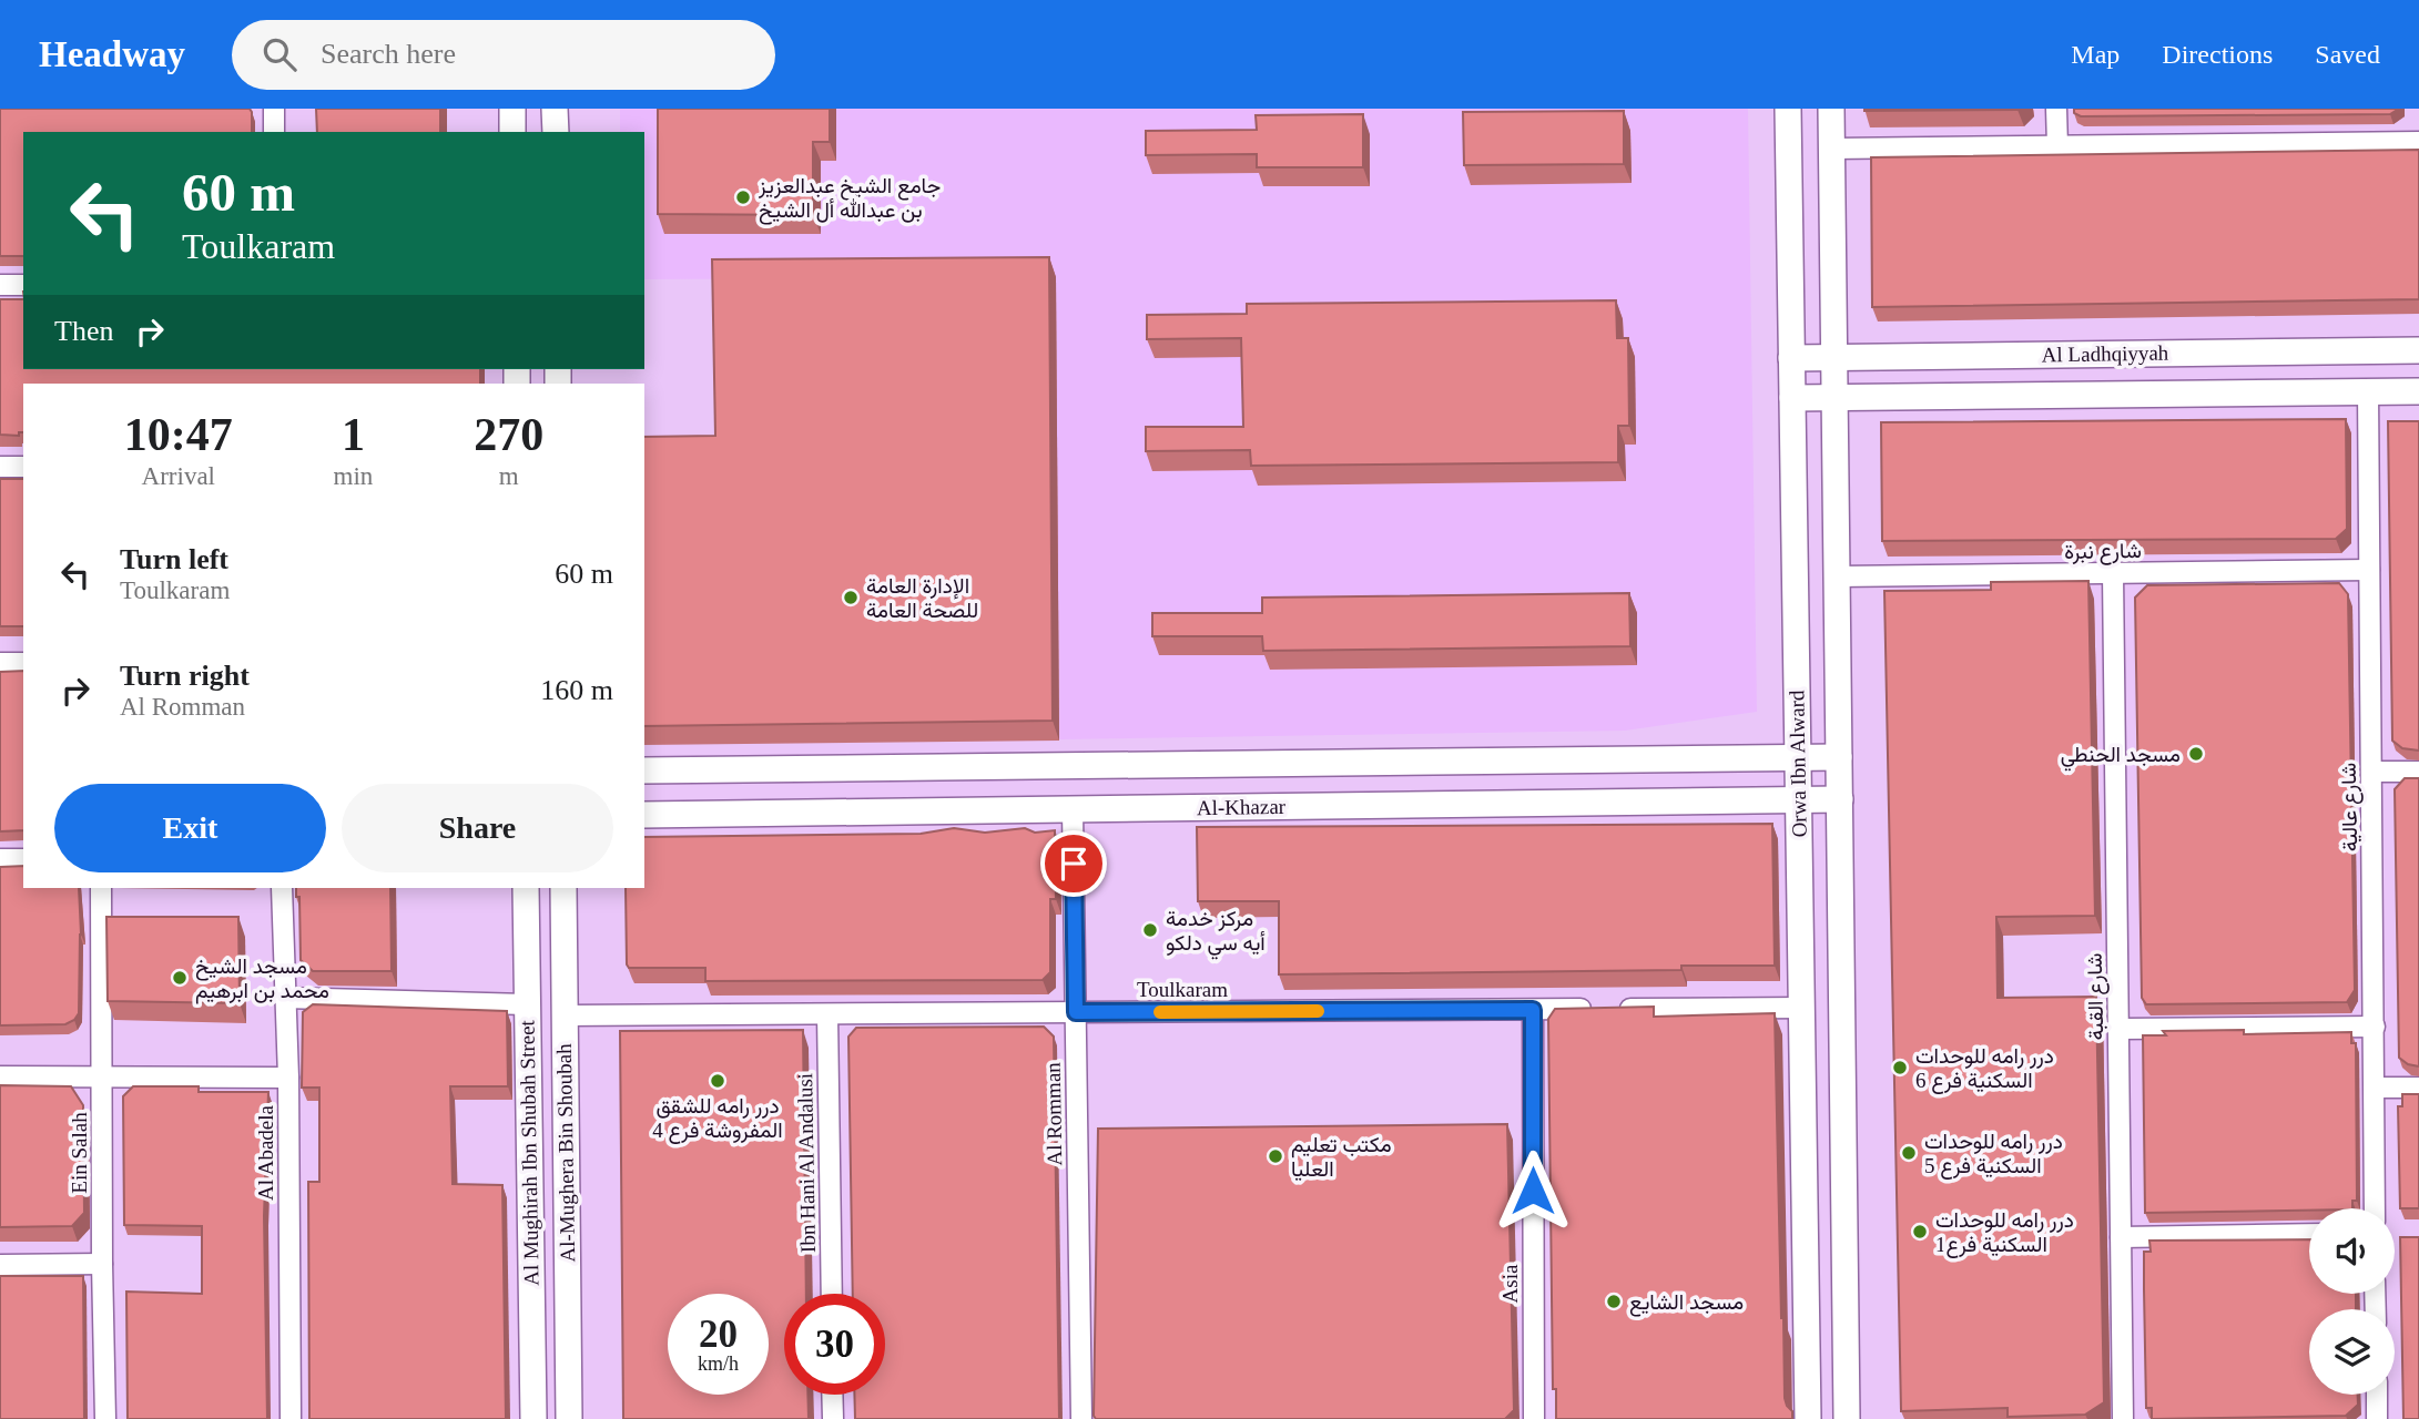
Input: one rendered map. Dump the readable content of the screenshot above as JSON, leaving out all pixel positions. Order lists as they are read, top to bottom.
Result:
{
  "streets": {
    "street": [
      "Al Ladhqiyyah",
      "شارع نبرة",
      "Orwa Ibn Alward",
      "Al-Khazar",
      "شارع عالية",
      "Toulkaram",
      "شارع القبة",
      "Al Romman",
      "Ein Salah",
      "Al Abadela",
      "Al Mughirah Ibn Shubah Street",
      "Al-Mughera Bin Shoubah",
      "Ibn Hani Al Andalusi",
      "Asia"
    ]
  },
  "crossings": [
    ["Al Ladhqiyyah", "Orwa Ibn Alward"],
    ["Al Ladhqiyyah", "شارع عالية"],
    ["شارع نبرة", "Orwa Ibn Alward"],
    ["شارع نبرة", "شارع عالية"],
    ["شارع نبرة", "شارع القبة"],
    ["Orwa Ibn Alward", "Al-Khazar"],
    ["Orwa Ibn Alward", "Toulkaram"],
    ["Al-Khazar", "Al Romman"],
    ["Toulkaram", "Al Romman"],
    ["Toulkaram", "Al-Mughera Bin Shoubah"],
    ["Toulkaram", "Ibn Hani Al Andalusi"],
    ["Toulkaram", "Asia"]
  ],
  "places": [
    "جامع الشيخ عبدالعزيز بن عبدالله أل الشيخ",
    "الإدارة العامة للصحة العامة",
    "مسجد الحنطي",
    "مركز خدمة أيه سي دلكو",
    "مسجد الشيخ محمد بن ابرهيم",
    "درر رامه للوحدات السكنية فرع 6",
    "درر رامه للشقق المفروشة فرع 4",
    "درر رامه للوحدات السكنية فرع 5",
    "مكتب تعليم العليا",
    "درر رامه للوحدات السكنية فرع1",
    "مسجد الشايع"
  ],
  "page": {
    "header": "Headway",
    "search": "Search here",
    "nav": ["Map", "Directions", "Saved"],
    "turn": ["60 m", "Toulkaram"],
    "then": "Then",
    "eta": [
      "10:47",
      "Arrival",
      "1",
      "min",
      "270",
      "m"
    ],
    "list": [
      {
        "name": "Turn left",
        "note": "Toulkaram",
        "value": "60 m"
      },
      {
        "name": "Turn right",
        "note": "Al Romman",
        "value": "160 m"
      }
    ],
    "buttons": ["Exit", "Share"],
    "speed": "20 km/h",
    "limit": "30"
  }
}
